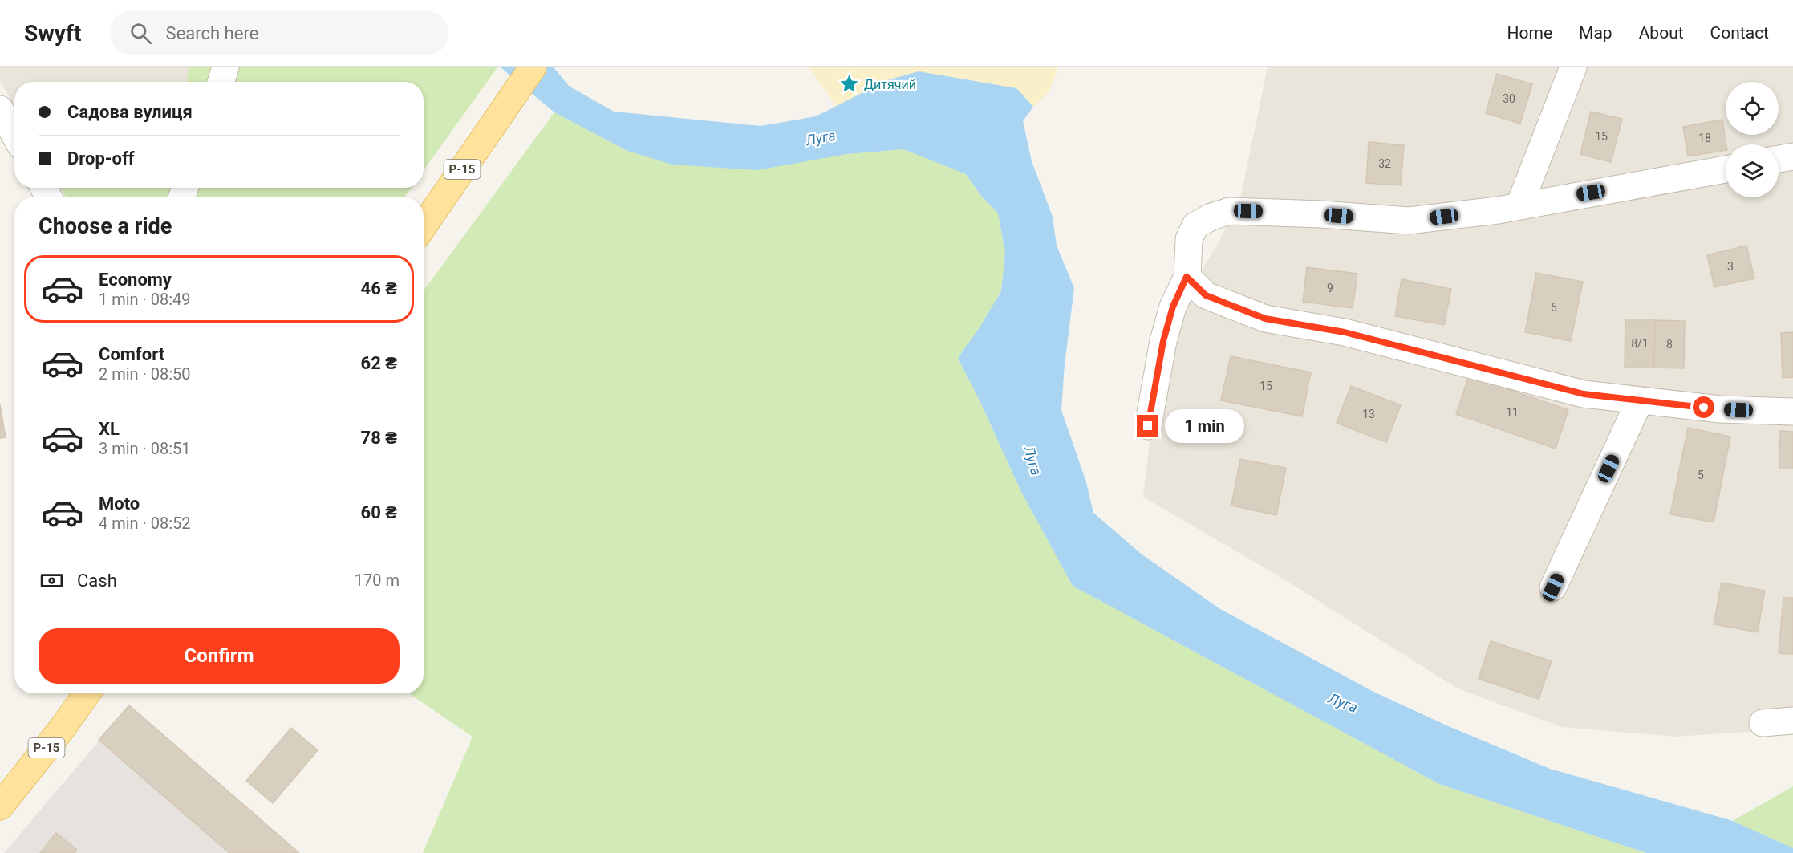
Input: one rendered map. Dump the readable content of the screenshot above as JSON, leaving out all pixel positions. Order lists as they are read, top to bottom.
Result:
{
  "streets": {
    "main road": ["Р-15"]
  },
  "water": ["Луга"],
  "places": {
    "place": ["Дитячий"]
  },
  "house_numbers": [
    "30",
    "15",
    "18",
    "32",
    "3",
    "9",
    "5",
    "8/1",
    "8",
    "15",
    "11",
    "13",
    "5"
  ],
  "page": {
    "header": "Swyft",
    "search": "Search here",
    "nav": [
      "Home",
      "Map",
      "About",
      "Contact"
    ],
    "banner": ["Садова вулиця", "Drop-off"],
    "heading": "Choose a ride",
    "list": [
      {
        "name": "Economy",
        "note": "1 min · 08:49",
        "value": "46 ₴"
      },
      {
        "name": "Comfort",
        "note": "2 min · 08:50",
        "value": "62 ₴"
      },
      {
        "name": "XL",
        "note": "3 min · 08:51",
        "value": "78 ₴"
      },
      {
        "name": "Moto",
        "note": "4 min · 08:52",
        "value": "60 ₴"
      }
    ],
    "bubble": "1 min",
    "pay": ["Cash", "170 m"],
    "buttons": "Confirm"
  }
}
